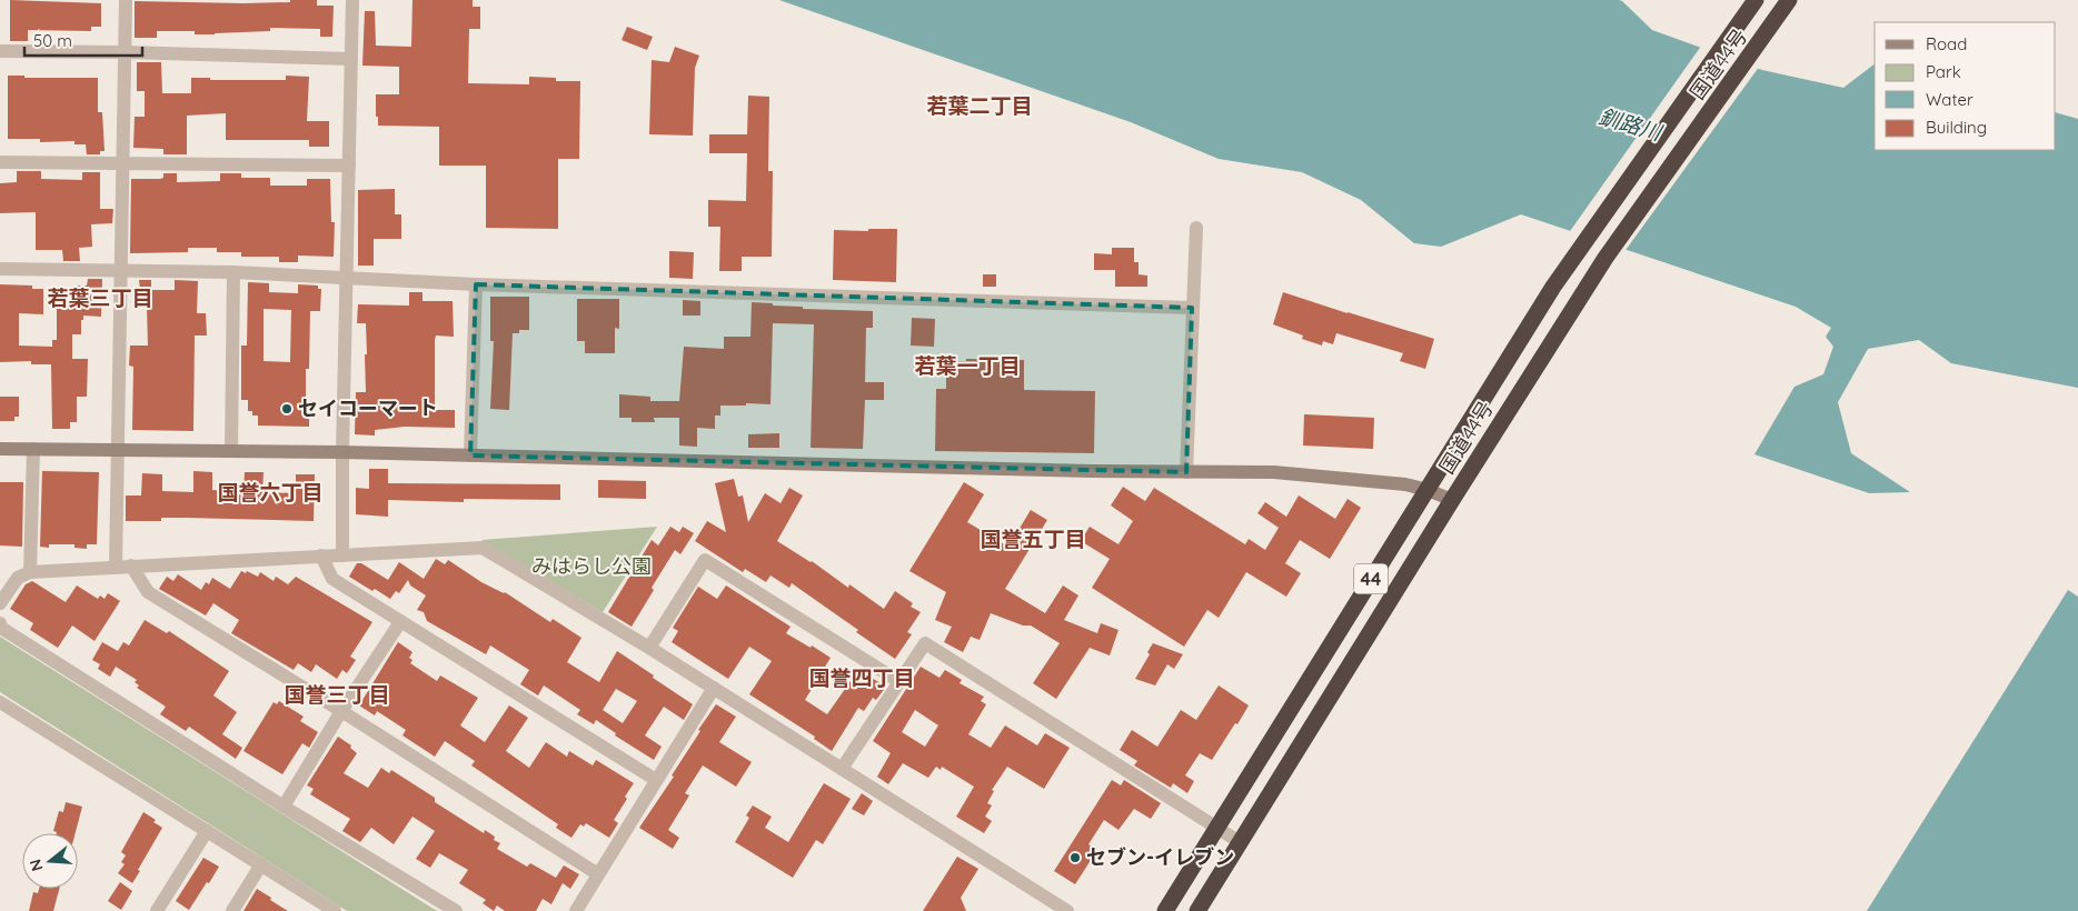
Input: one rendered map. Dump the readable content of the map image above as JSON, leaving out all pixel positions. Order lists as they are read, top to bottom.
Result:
{
  "streets": {
    "highway": ["国道44号", "44"]
  },
  "districts": [
    "若葉二丁目",
    "若葉三丁目",
    "若葉一丁目",
    "国誉六丁目",
    "国誉五丁目",
    "国誉四丁目",
    "国誉三丁目"
  ],
  "water": ["釧路川"],
  "parks": ["みはらし公園"],
  "places": ["セイコーマート", "セブン-イレブン"],
  "legend": [
    "Road",
    "Park",
    "Water",
    "Building"
  ],
  "scale_bar": "50 m",
  "north": "left"
}
